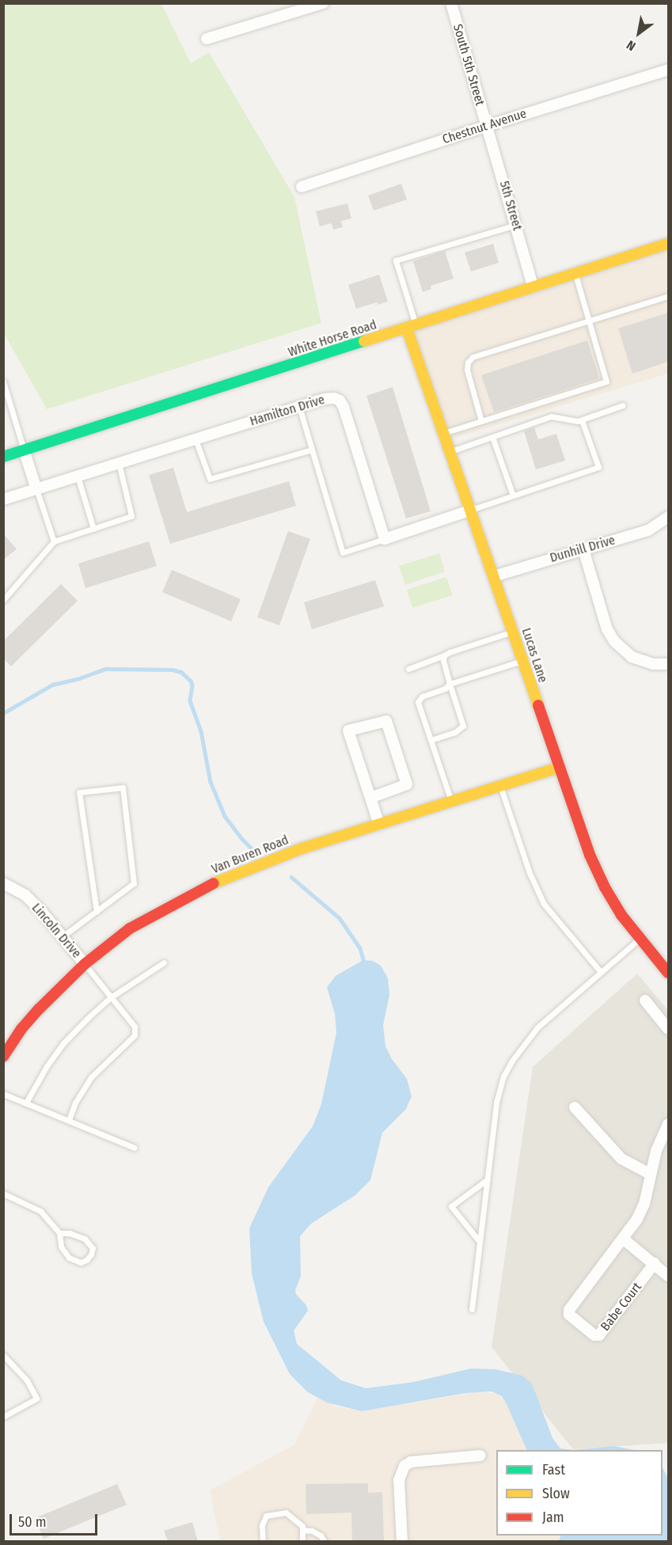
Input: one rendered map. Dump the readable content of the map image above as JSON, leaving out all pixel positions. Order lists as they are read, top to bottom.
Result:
{
  "streets": {
    "street": [
      "South 5th Street",
      "Chestnut Avenue",
      "5th Street",
      "White Horse Road",
      "Hamilton Drive",
      "Dunhill Drive",
      "Lucas Lane",
      "Van Buren Road",
      "Lincoln Drive",
      "Babe Court"
    ]
  },
  "crossings": [
    ["South 5th Street", "Chestnut Avenue"],
    ["South 5th Street", "5th Street"],
    ["Chestnut Avenue", "5th Street"],
    ["5th Street", "White Horse Road"],
    ["White Horse Road", "Lucas Lane"],
    ["Dunhill Drive", "Lucas Lane"],
    ["Lucas Lane", "Van Buren Road"],
    ["Van Buren Road", "Lincoln Drive"]
  ],
  "legend": ["Fast", "Slow", "Jam"],
  "scale_bar": "50 m",
  "north": "bottom left"
}
